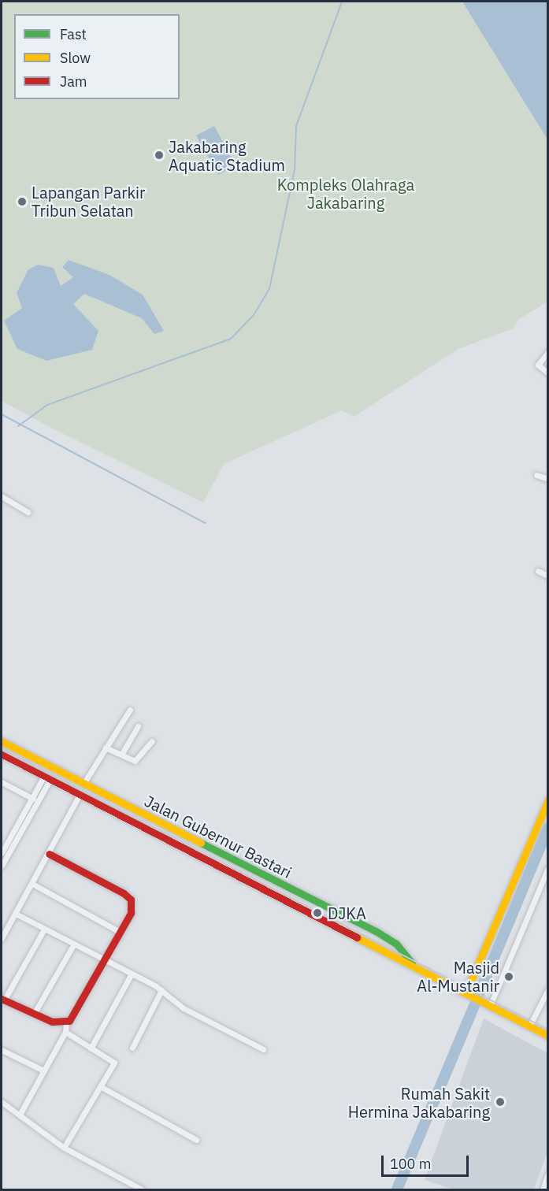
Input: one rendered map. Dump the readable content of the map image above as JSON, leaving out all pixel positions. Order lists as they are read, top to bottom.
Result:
{
  "streets": {
    "main road": ["Jalan Gubernur Bastari"]
  },
  "parks": ["Kompleks Olahraga Jakabaring"],
  "places": [
    "Jakabaring Aquatic Stadium",
    "Lapangan Parkir Tribun Selatan",
    "DJKA",
    "Masjid Al-Mustanir",
    "Rumah Sakit Hermina Jakabaring"
  ],
  "legend": ["Fast", "Slow", "Jam"],
  "scale_bar": "100 m"
}
